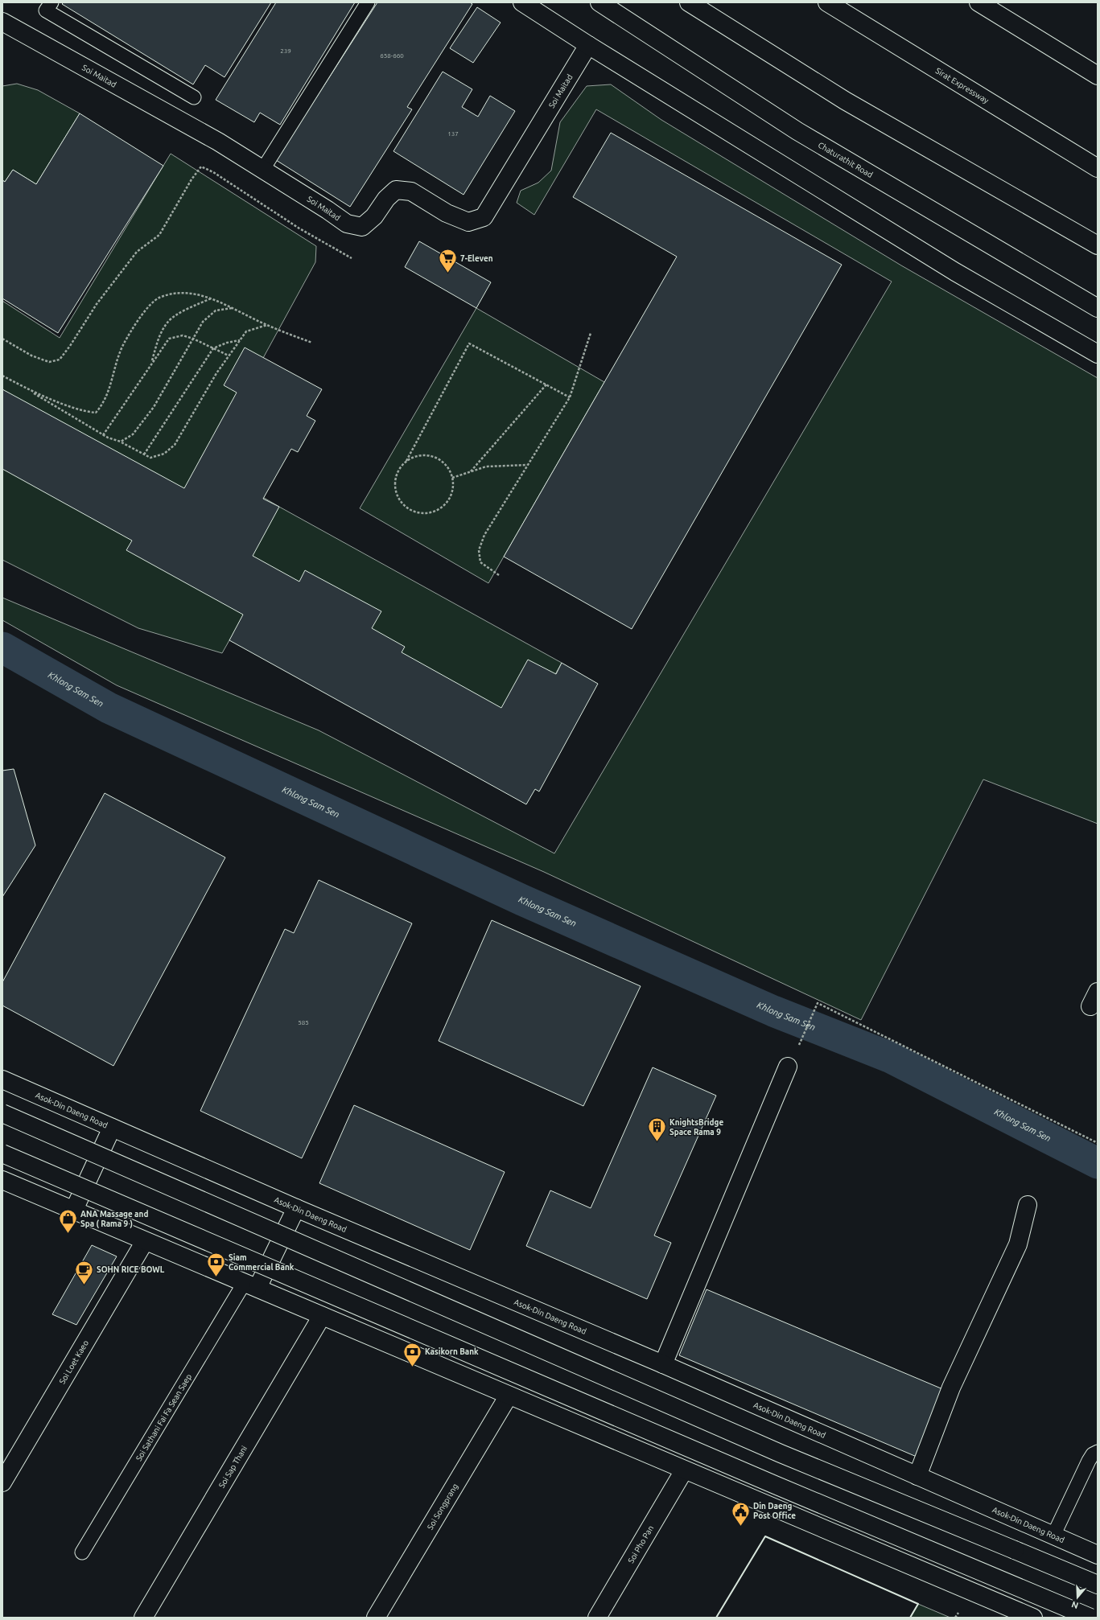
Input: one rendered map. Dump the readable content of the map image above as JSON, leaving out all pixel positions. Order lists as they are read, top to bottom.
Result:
{
  "streets": {
    "main road": [
      "Soi Maitad",
      "Sirat Expressway",
      "Chaturathit Road",
      "Asok-Din Daeng Road",
      "Soi Loet Kaeo",
      "Soi Sap Thani",
      "Soi Songprang",
      "Soi Pho Pan"
    ],
    "lane": ["Soi Sathani Fai Fa Sean Saep"]
  },
  "water": ["Khlong Sam Sen"],
  "places": {
    "supermarket": ["7-Eleven"],
    "building": ["KnightsBridge Space Rama 9"],
    "shop": ["ANA Massage and Spa ( Rama 9 )"],
    "bank": ["Siam Commercial Bank", "Kasikorn Bank"],
    "cafe": ["SOHN RICE BOWL"],
    "public building": ["Din Daeng Post Office"]
  },
  "house_numbers": [
    "239",
    "658-660",
    "137",
    "585"
  ],
  "north": "bottom"
}
